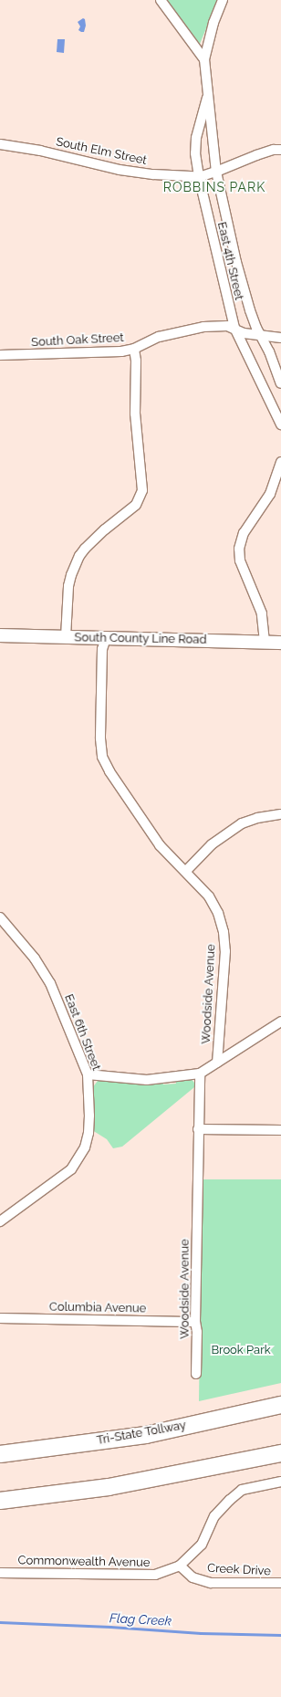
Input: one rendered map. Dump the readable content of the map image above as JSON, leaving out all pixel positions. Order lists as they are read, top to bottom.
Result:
{
  "streets": {
    "highway": ["Tri-State Tollway"],
    "main road": ["South County Line Road"],
    "street": [
      "South Elm Street",
      "East 4th Street",
      "South Oak Street",
      "Woodside Avenue",
      "East 6th Street",
      "Columbia Avenue",
      "Commonwealth Avenue",
      "Creek Drive"
    ]
  },
  "crossings": [
    ["South Elm Street", "East 4th Street"],
    ["East 4th Street", "South Oak Street"],
    ["South County Line Road", "Woodside Avenue"],
    ["Woodside Avenue", "Columbia Avenue"],
    ["Commonwealth Avenue", "Creek Drive"]
  ],
  "districts": ["ROBBINS PARK"],
  "water": ["Flag Creek"],
  "parks": ["Brook Park"]
}
